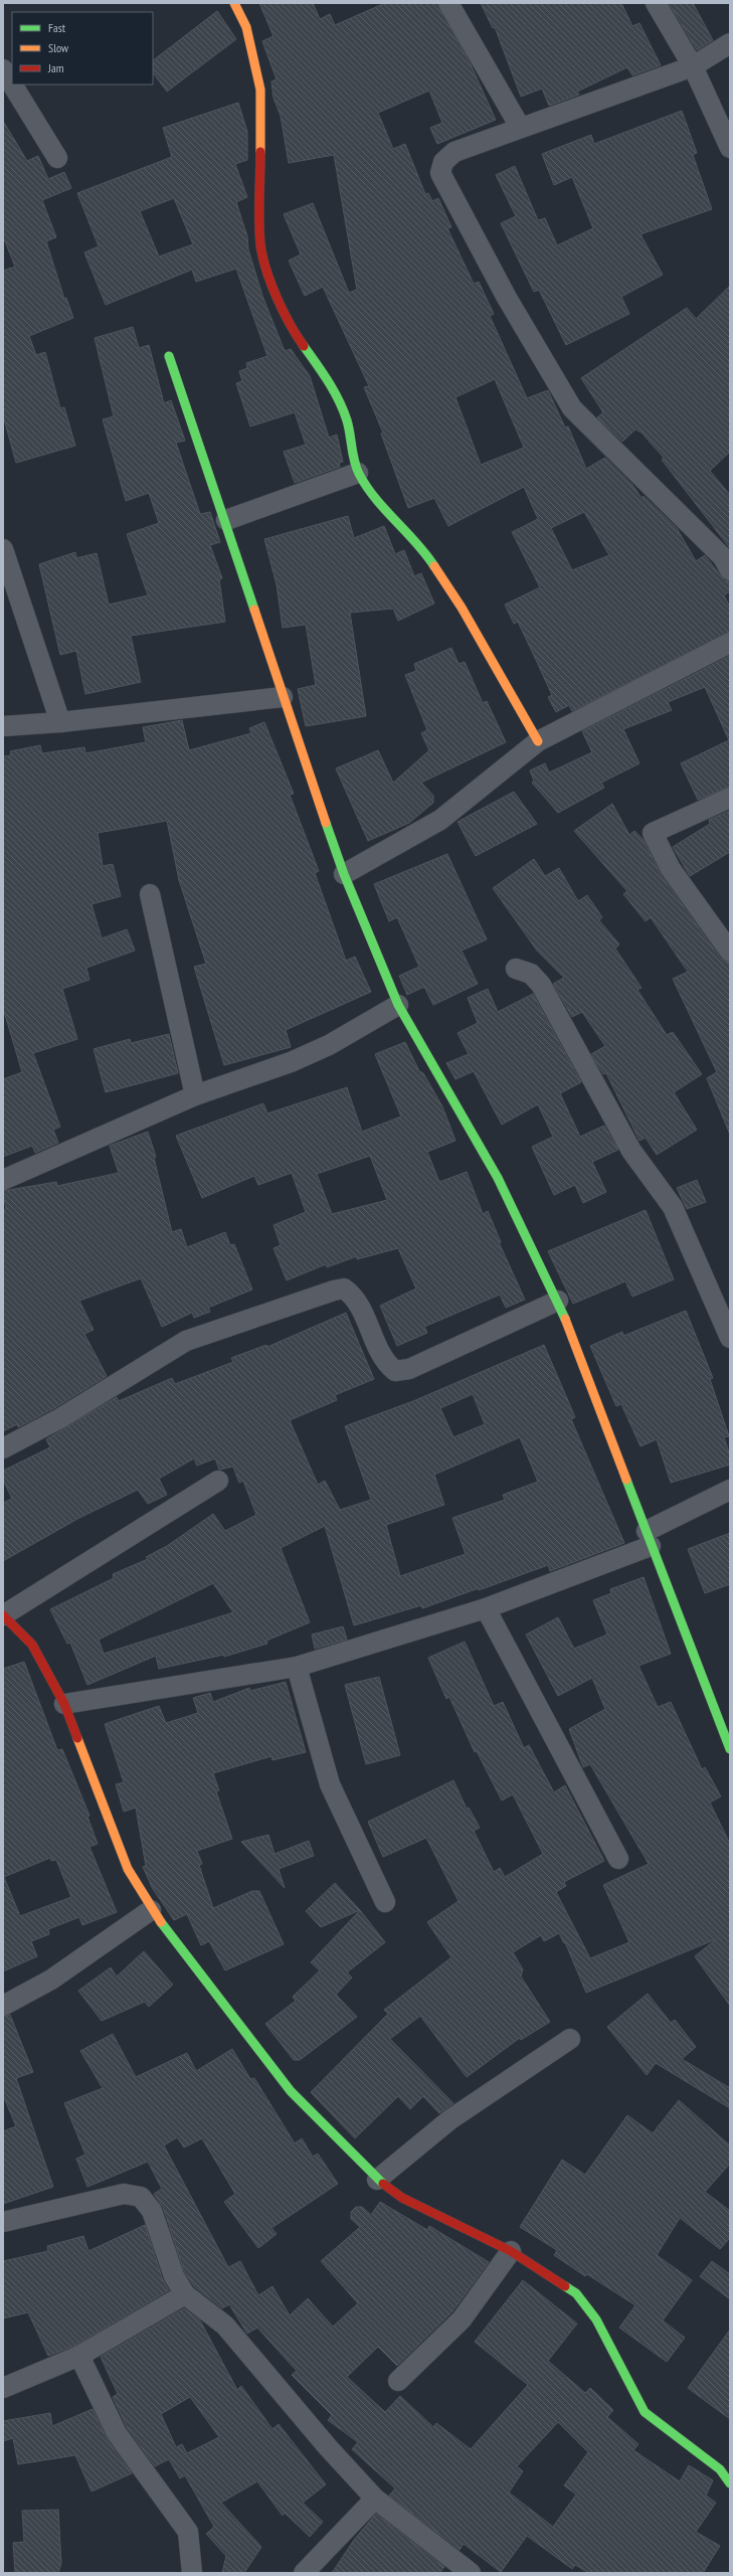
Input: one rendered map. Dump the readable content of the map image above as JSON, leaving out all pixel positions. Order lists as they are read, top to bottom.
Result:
{
  "legend": ["Fast", "Slow", "Jam"]
}
